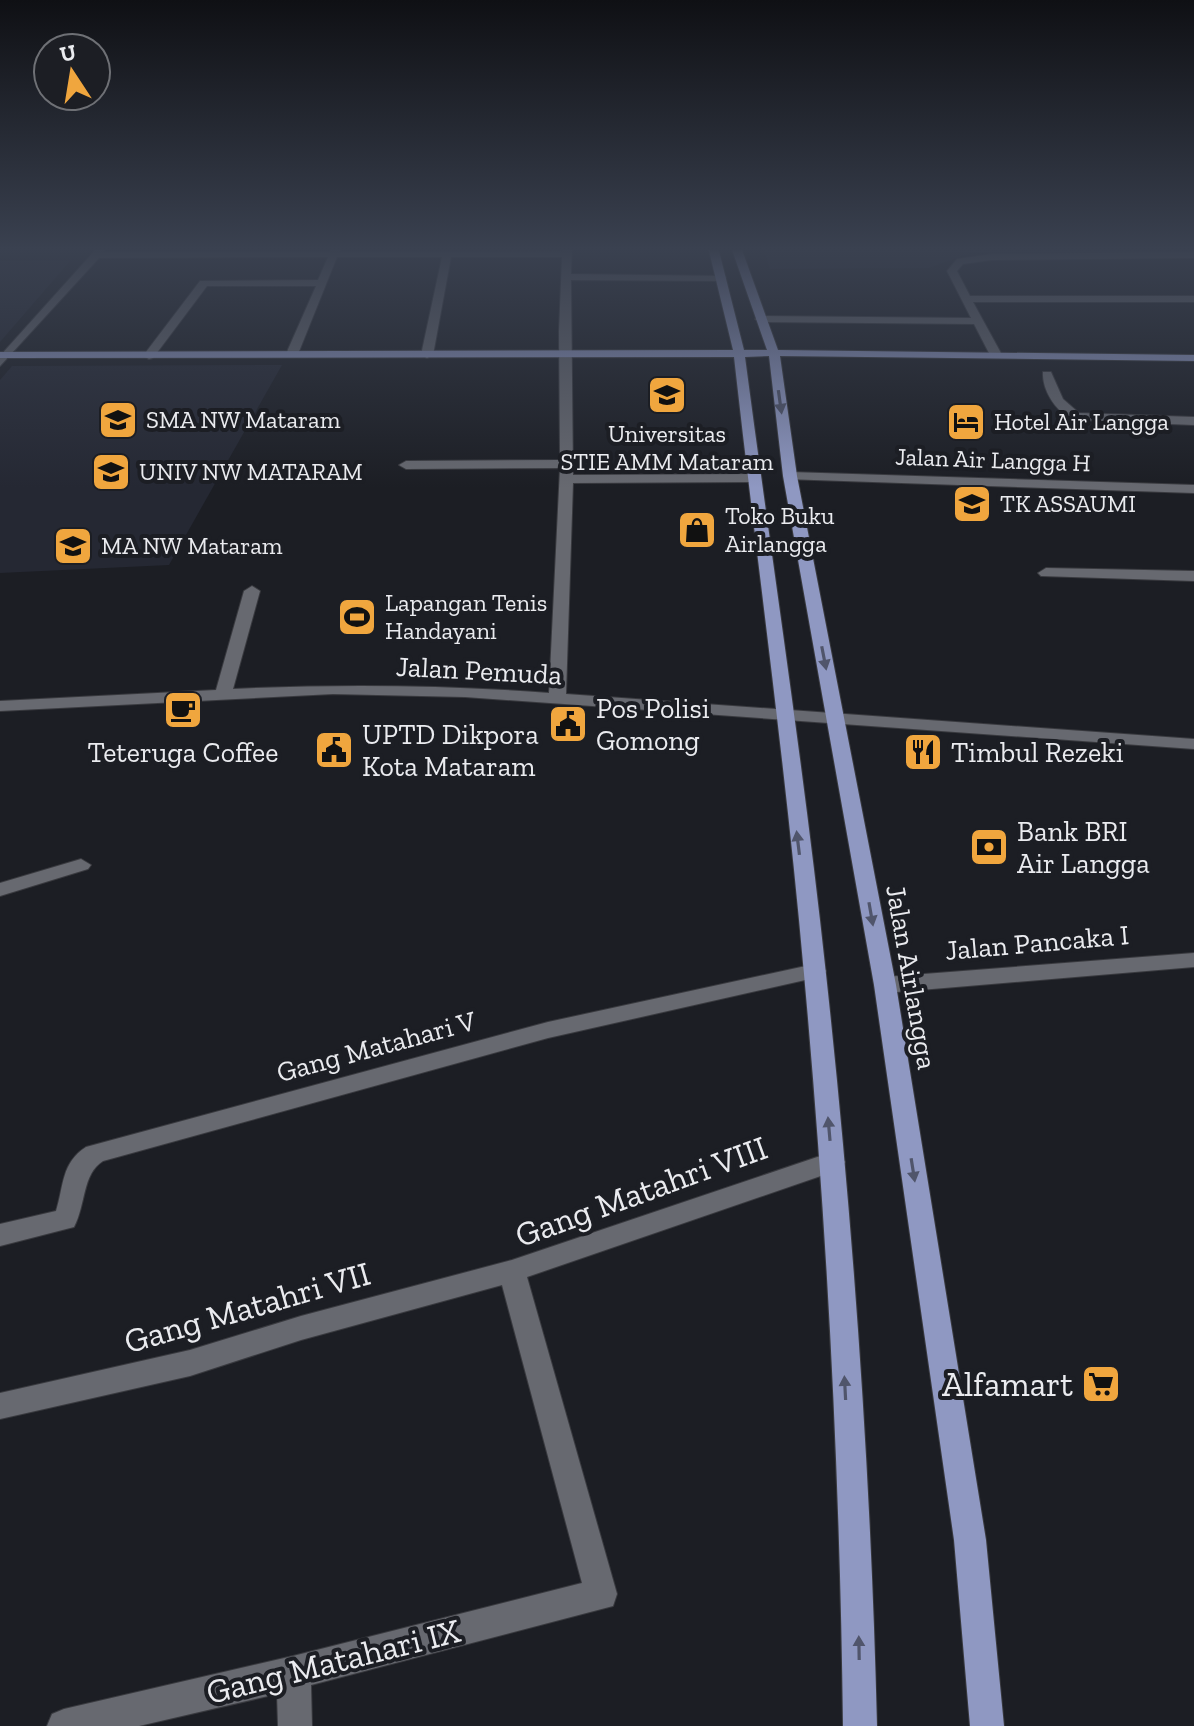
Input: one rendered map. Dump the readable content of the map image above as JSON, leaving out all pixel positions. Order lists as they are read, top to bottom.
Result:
{
  "streets": {
    "main road": ["Jalan Airlangga"],
    "street": [
      "Jalan Air Langga H",
      "Jalan Pemuda",
      "Jalan Pancaka I",
      "Gang Matahari V",
      "Gang Matahri VIII",
      "Gang Matahri VII",
      "Gang Matahari IX"
    ]
  },
  "crossings": [
    ["Jalan Air Langga H", "Jalan Airlangga"],
    ["Jalan Pemuda", "Jalan Airlangga"],
    ["Jalan Pancaka I", "Jalan Airlangga"],
    ["Gang Matahri VIII", "Gang Matahri VII"],
    ["Gang Matahri VIII", "Gang Matahari IX"]
  ],
  "places": {
    "school or university": [
      "Universitas STIE AMM Mataram",
      "SMA NW Mataram",
      "UNIV NW MATARAM",
      "TK ASSAUMI",
      "MA NW Mataram"
    ],
    "hotel": ["Hotel Air Langga"],
    "shop": ["Toko Buku Airlangga"],
    "sports": ["Lapangan Tenis Handayani"],
    "cafe": ["Teteruga Coffee"],
    "public building": ["Pos Polisi Gomong", "UPTD Dikpora Kota Mataram"],
    "restaurant": ["Timbul Rezeki"],
    "bank": ["Bank BRI Air Langga"],
    "supermarket": ["Alfamart"]
  },
  "north": "top"
}
